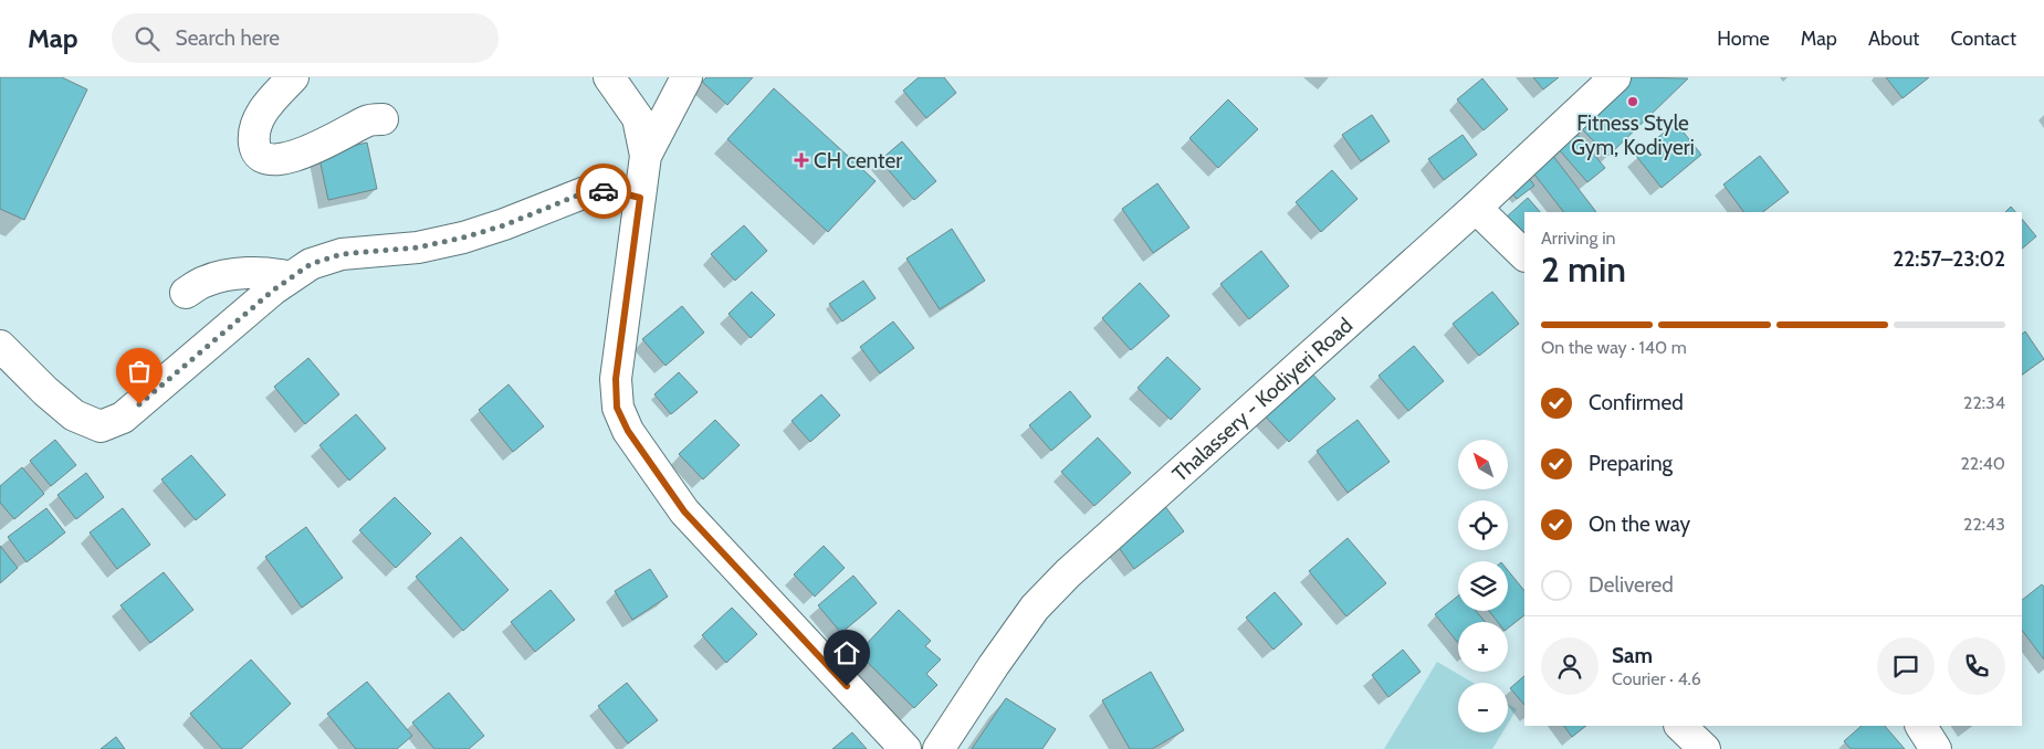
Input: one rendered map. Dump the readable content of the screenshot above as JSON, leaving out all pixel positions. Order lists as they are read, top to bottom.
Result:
{
  "streets": {
    "street": ["Thalassery - Kodiyeri Road"]
  },
  "places": {
    "other": ["Fitness Style Gym, Kodiyeri"],
    "health": ["CH center"]
  },
  "north": "top left",
  "page": {
    "header": "Map",
    "search": "Search here",
    "nav": [
      "Home",
      "Map",
      "About",
      "Contact"
    ],
    "heading": ["2 min", "Arriving in", "22:57–23:02"],
    "panel": ["Sam", "Courier · 4.6"],
    "bar": "On the way · 140 m",
    "list": [
      ["Confirmed", "22:34"],
      ["Preparing", "22:40"],
      ["On the way", "22:43"],
      "Delivered"
    ],
    "map_buttons": ["+", "−"]
  }
}
